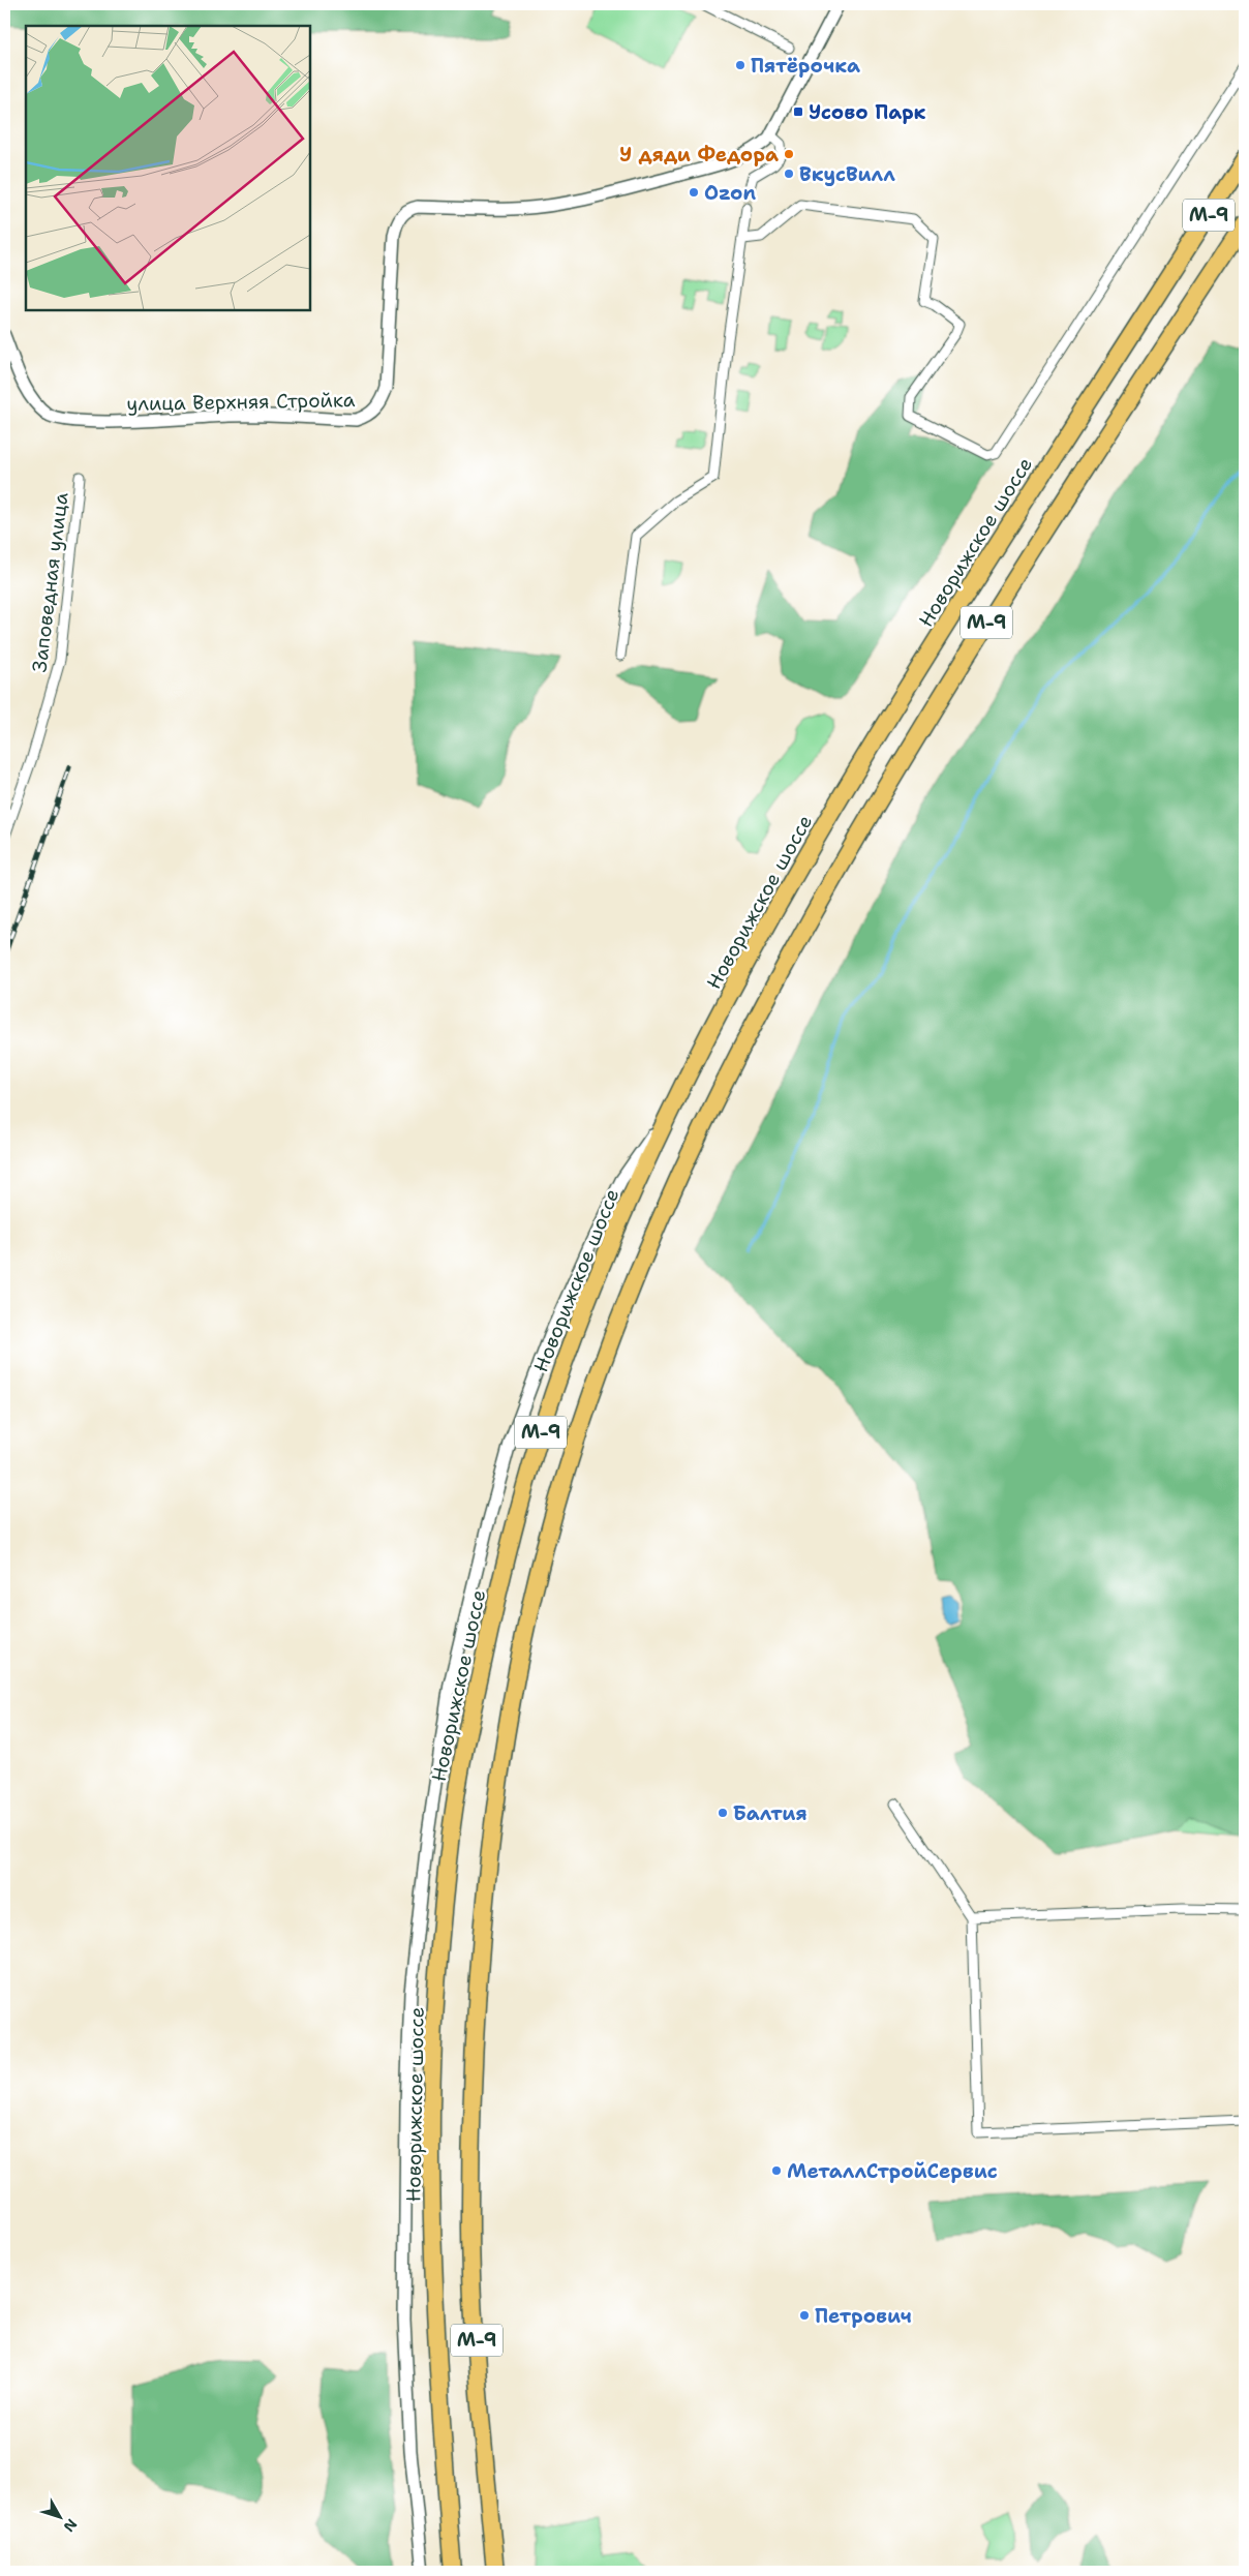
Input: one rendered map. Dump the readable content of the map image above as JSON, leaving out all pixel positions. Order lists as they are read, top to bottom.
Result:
{
  "streets": {
    "highway": ["М-9", "Новорижское шоссе"],
    "street": ["улица Верхняя Стройка", "Заповедная улица"]
  },
  "places": {
    "other": [
      "Пятёрочка",
      "У дяди Федора",
      "ВкусВилл",
      "Ozon",
      "Балтия",
      "МеталлСтройСервис",
      "Петрович"
    ],
    "transit": ["Усово Парк"]
  },
  "north": "bottom right"
}
